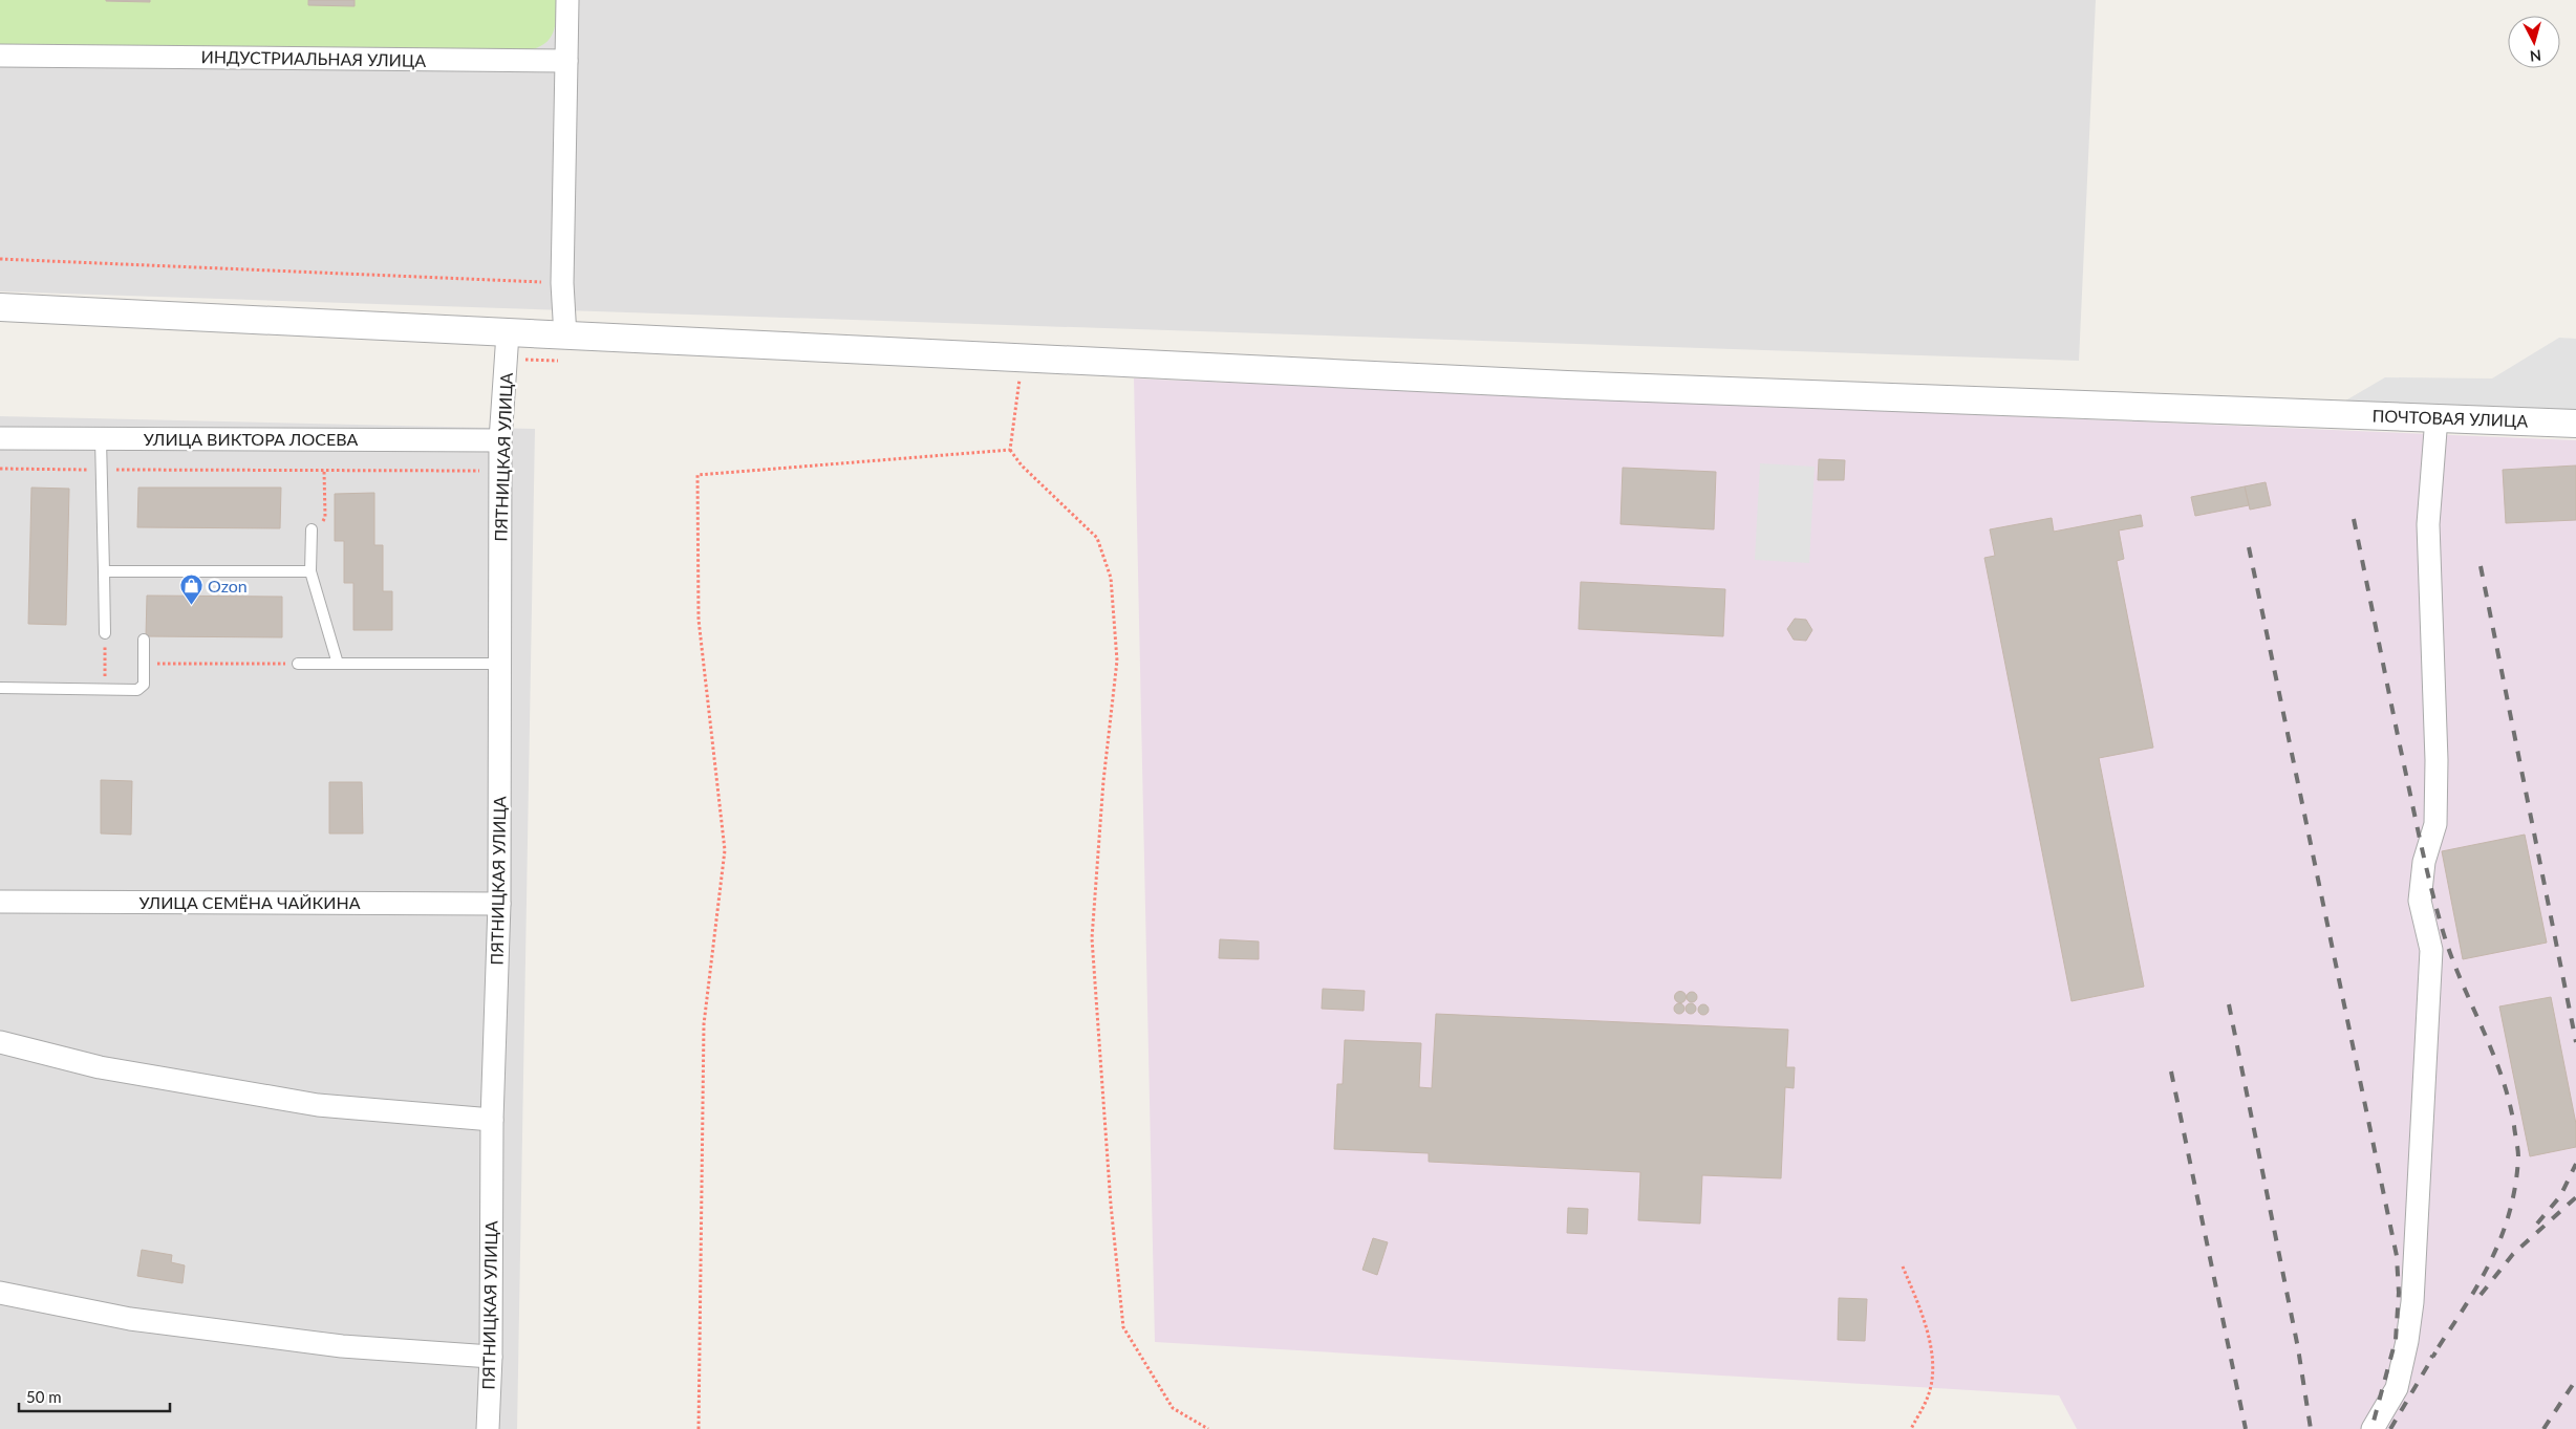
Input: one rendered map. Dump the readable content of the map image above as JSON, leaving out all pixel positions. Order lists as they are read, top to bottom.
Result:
{
  "streets": {
    "street": [
      "ИНДУСТРИАЛЬНАЯ УЛИЦА",
      "ПОЧТОВАЯ УЛИЦА",
      "УЛИЦА ВИКТОРА ЛОСЕВА",
      "ПЯТНИЦКАЯ УЛИЦА",
      "УЛИЦА СЕМЁНА ЧАЙКИНА"
    ]
  },
  "crossings": [
    ["ПОЧТОВАЯ УЛИЦА", "ПЯТНИЦКАЯ УЛИЦА"],
    ["УЛИЦА ВИКТОРА ЛОСЕВА", "ПЯТНИЦКАЯ УЛИЦА"],
    ["ПЯТНИЦКАЯ УЛИЦА", "УЛИЦА СЕМЁНА ЧАЙКИНА"]
  ],
  "places": {
    "shop": ["Ozon"]
  },
  "scale_bar": "50 m",
  "north": "bottom"
}
